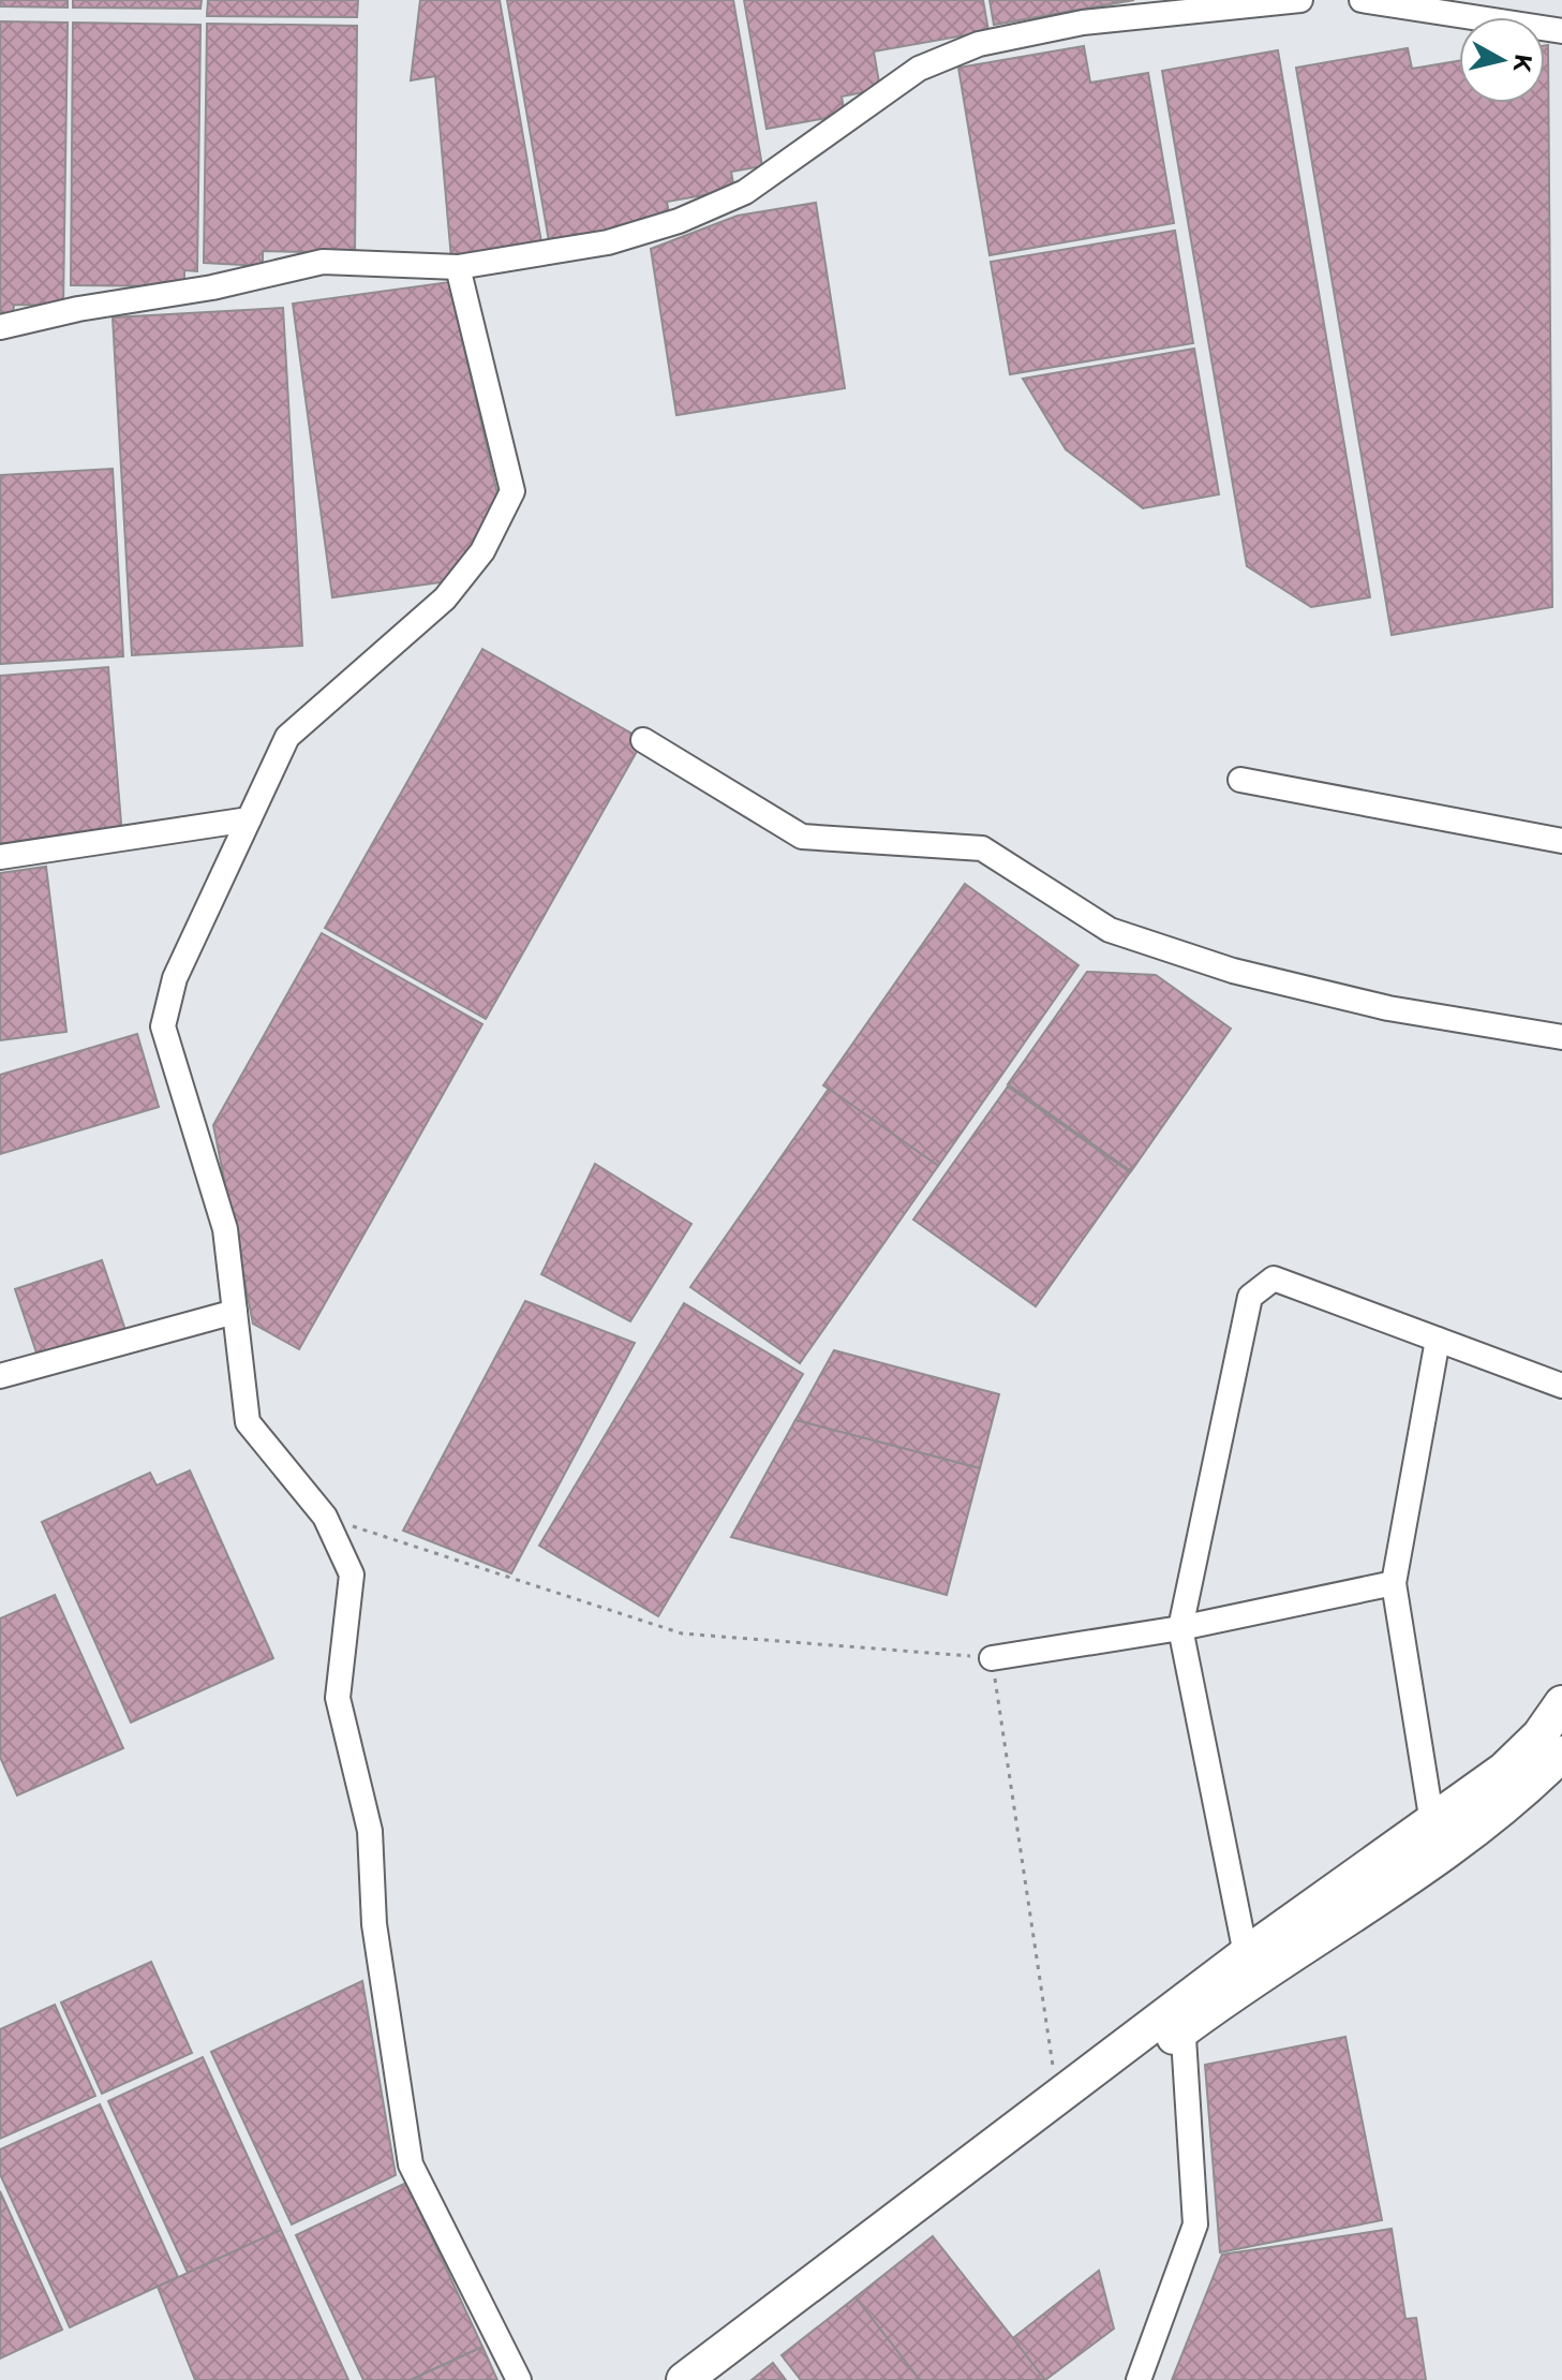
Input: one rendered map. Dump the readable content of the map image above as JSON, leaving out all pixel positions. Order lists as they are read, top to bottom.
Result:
{
  "north": "right"
}
